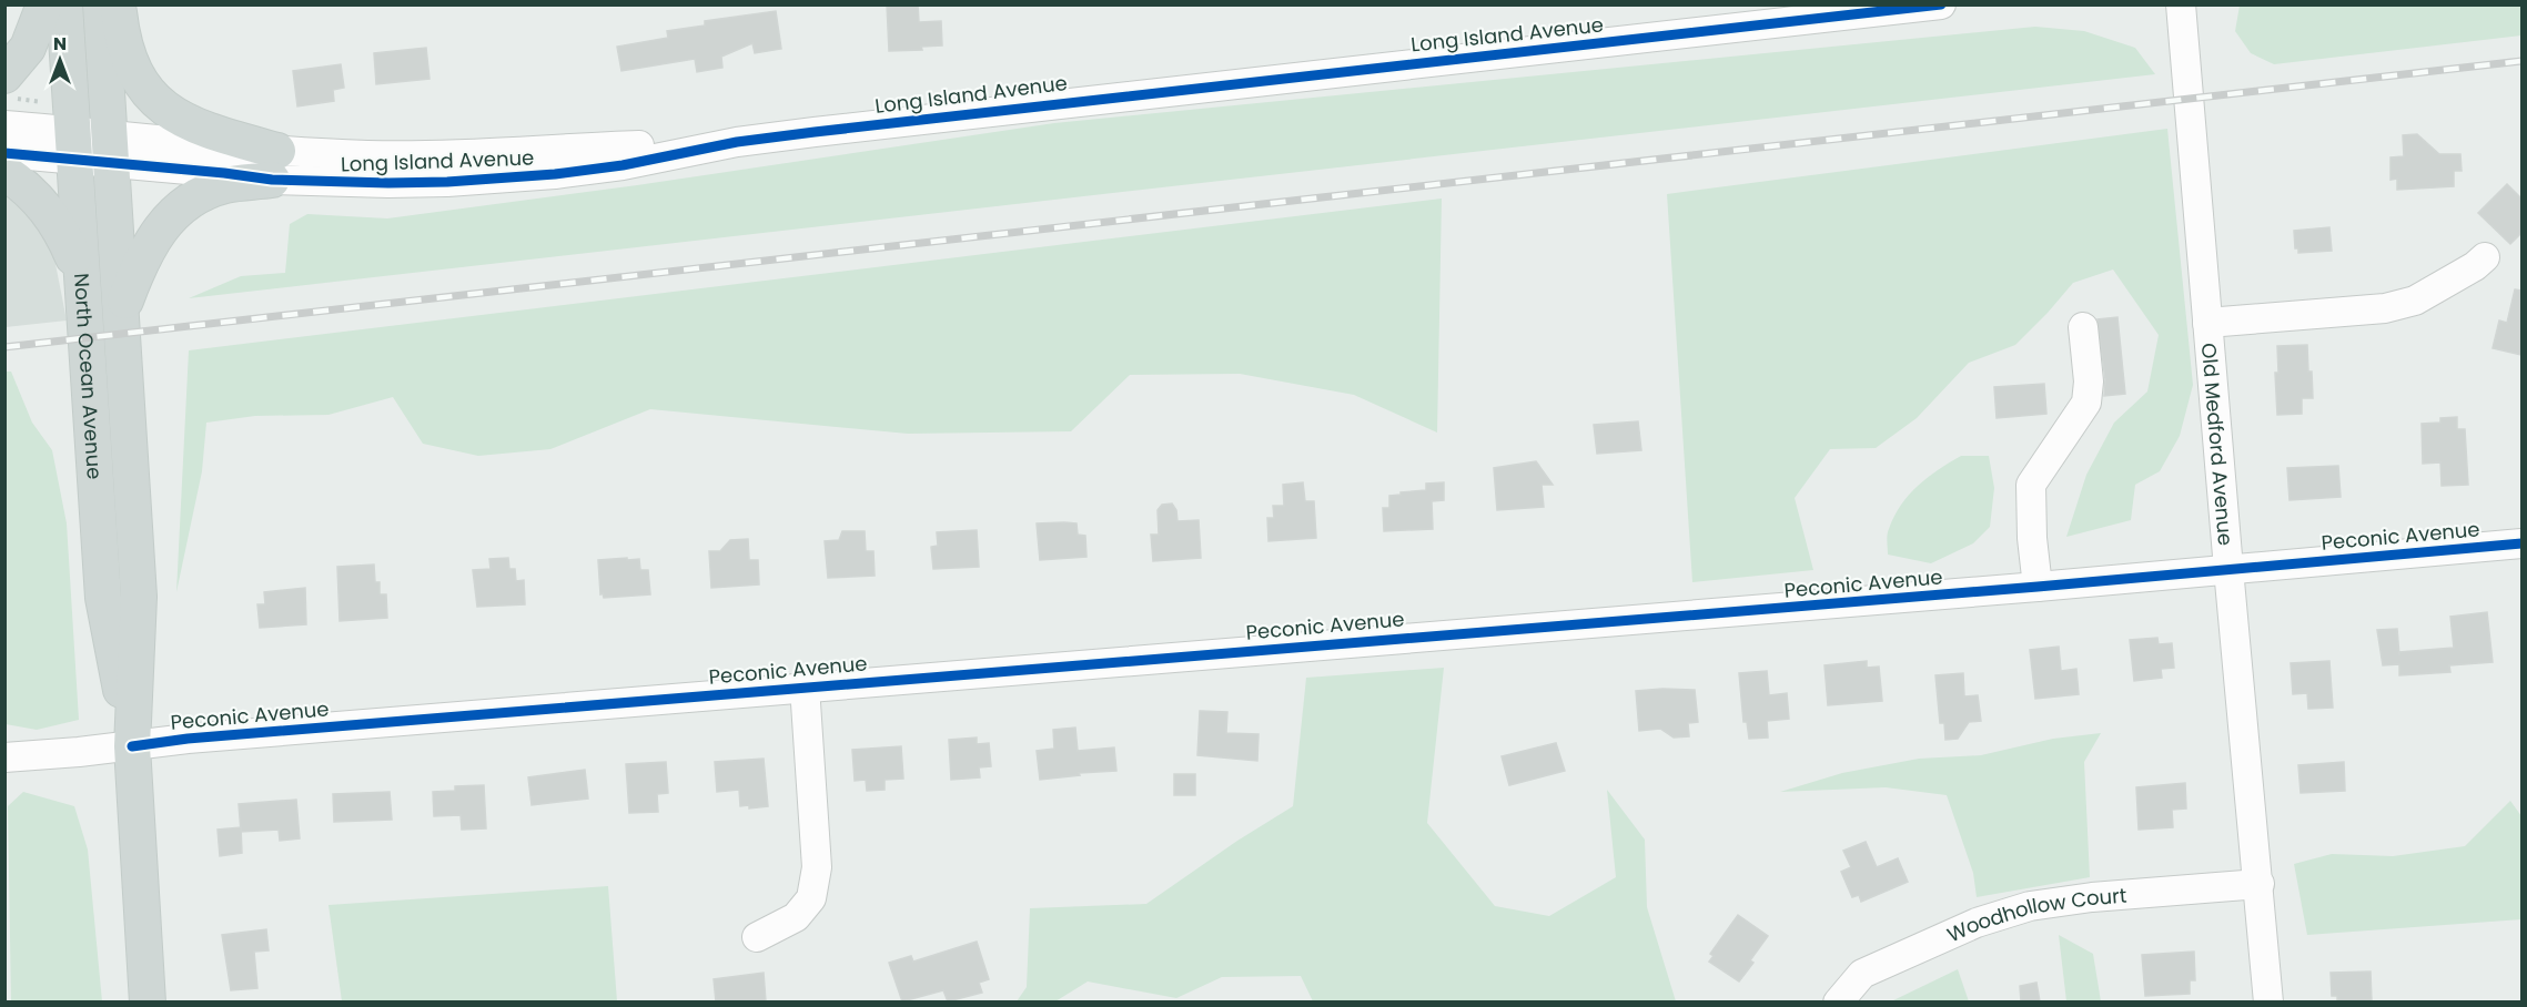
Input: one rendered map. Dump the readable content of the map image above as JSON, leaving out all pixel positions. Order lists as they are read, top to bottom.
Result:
{
  "streets": {
    "main road": ["North Ocean Avenue"],
    "street": [
      "Long Island Avenue",
      "Old Medford Avenue",
      "Peconic Avenue",
      "Woodhollow Court"
    ]
  },
  "crossings": [
    ["Long Island Avenue", "North Ocean Avenue"],
    ["North Ocean Avenue", "Peconic Avenue"],
    ["Old Medford Avenue", "Peconic Avenue"],
    ["Old Medford Avenue", "Woodhollow Court"]
  ],
  "north": "top"
}
